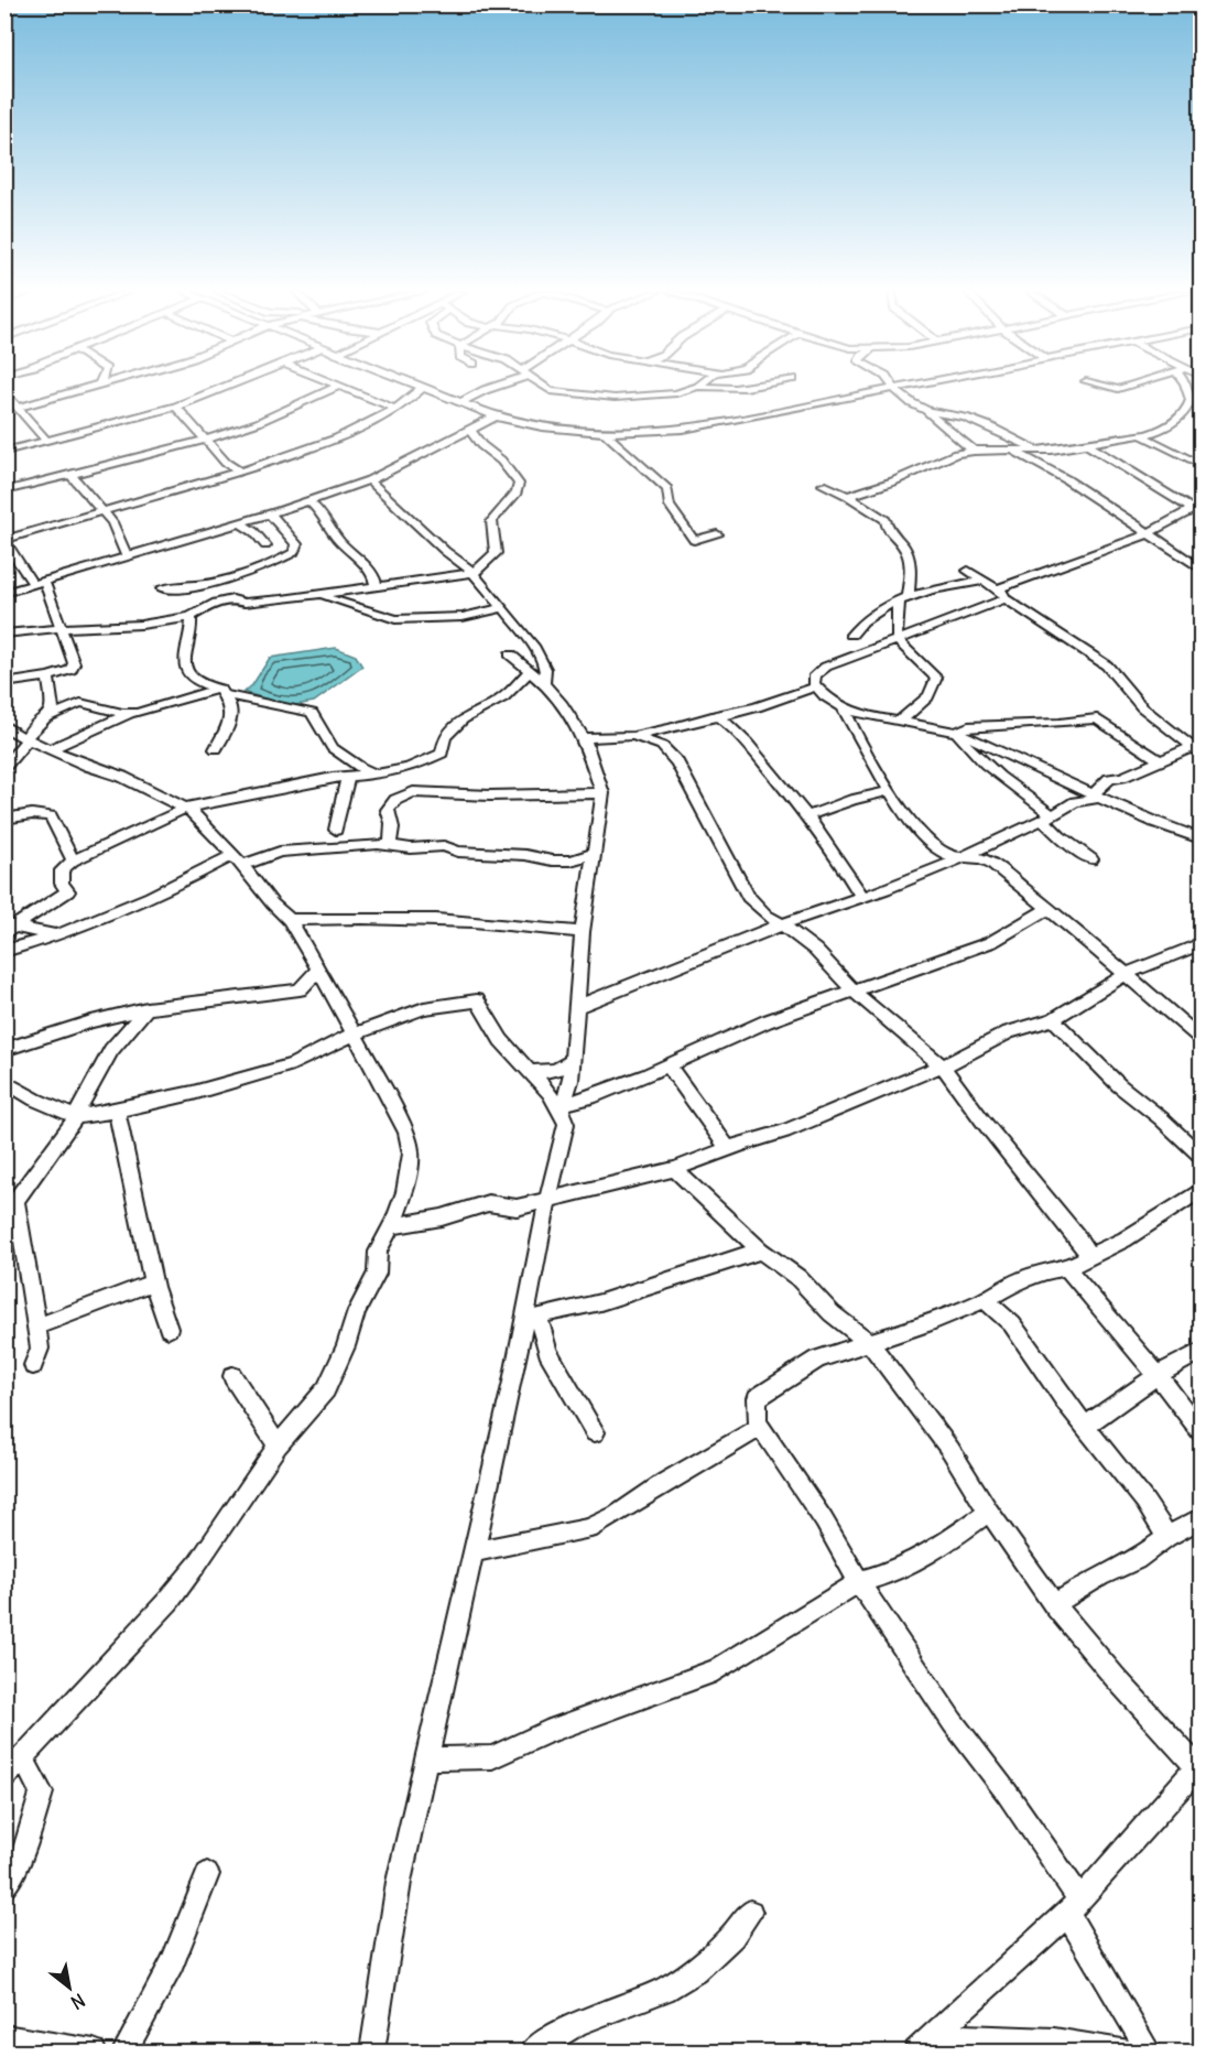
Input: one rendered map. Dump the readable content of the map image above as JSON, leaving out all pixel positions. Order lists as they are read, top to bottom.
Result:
{
  "north": "bottom right"
}
